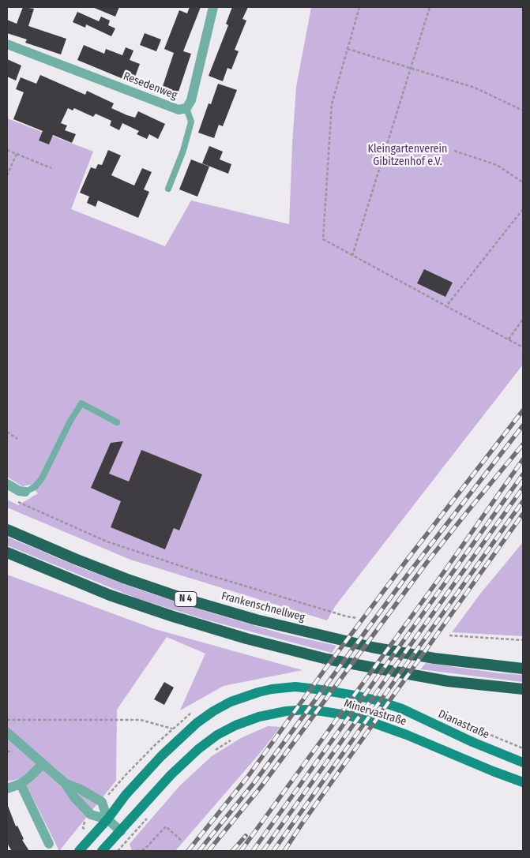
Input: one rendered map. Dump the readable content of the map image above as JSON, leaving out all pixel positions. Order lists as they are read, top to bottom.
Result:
{
  "streets": {
    "highway": ["N 4", "Frankenschnellweg"],
    "main road": ["Minervastraße", "Dianastraße"],
    "street": ["Resedenweg"]
  },
  "crossings": [
    ["Minervastraße", "Dianastraße"]
  ],
  "parks": ["Kleingartenverein Gibitzenhof e.V."]
}
